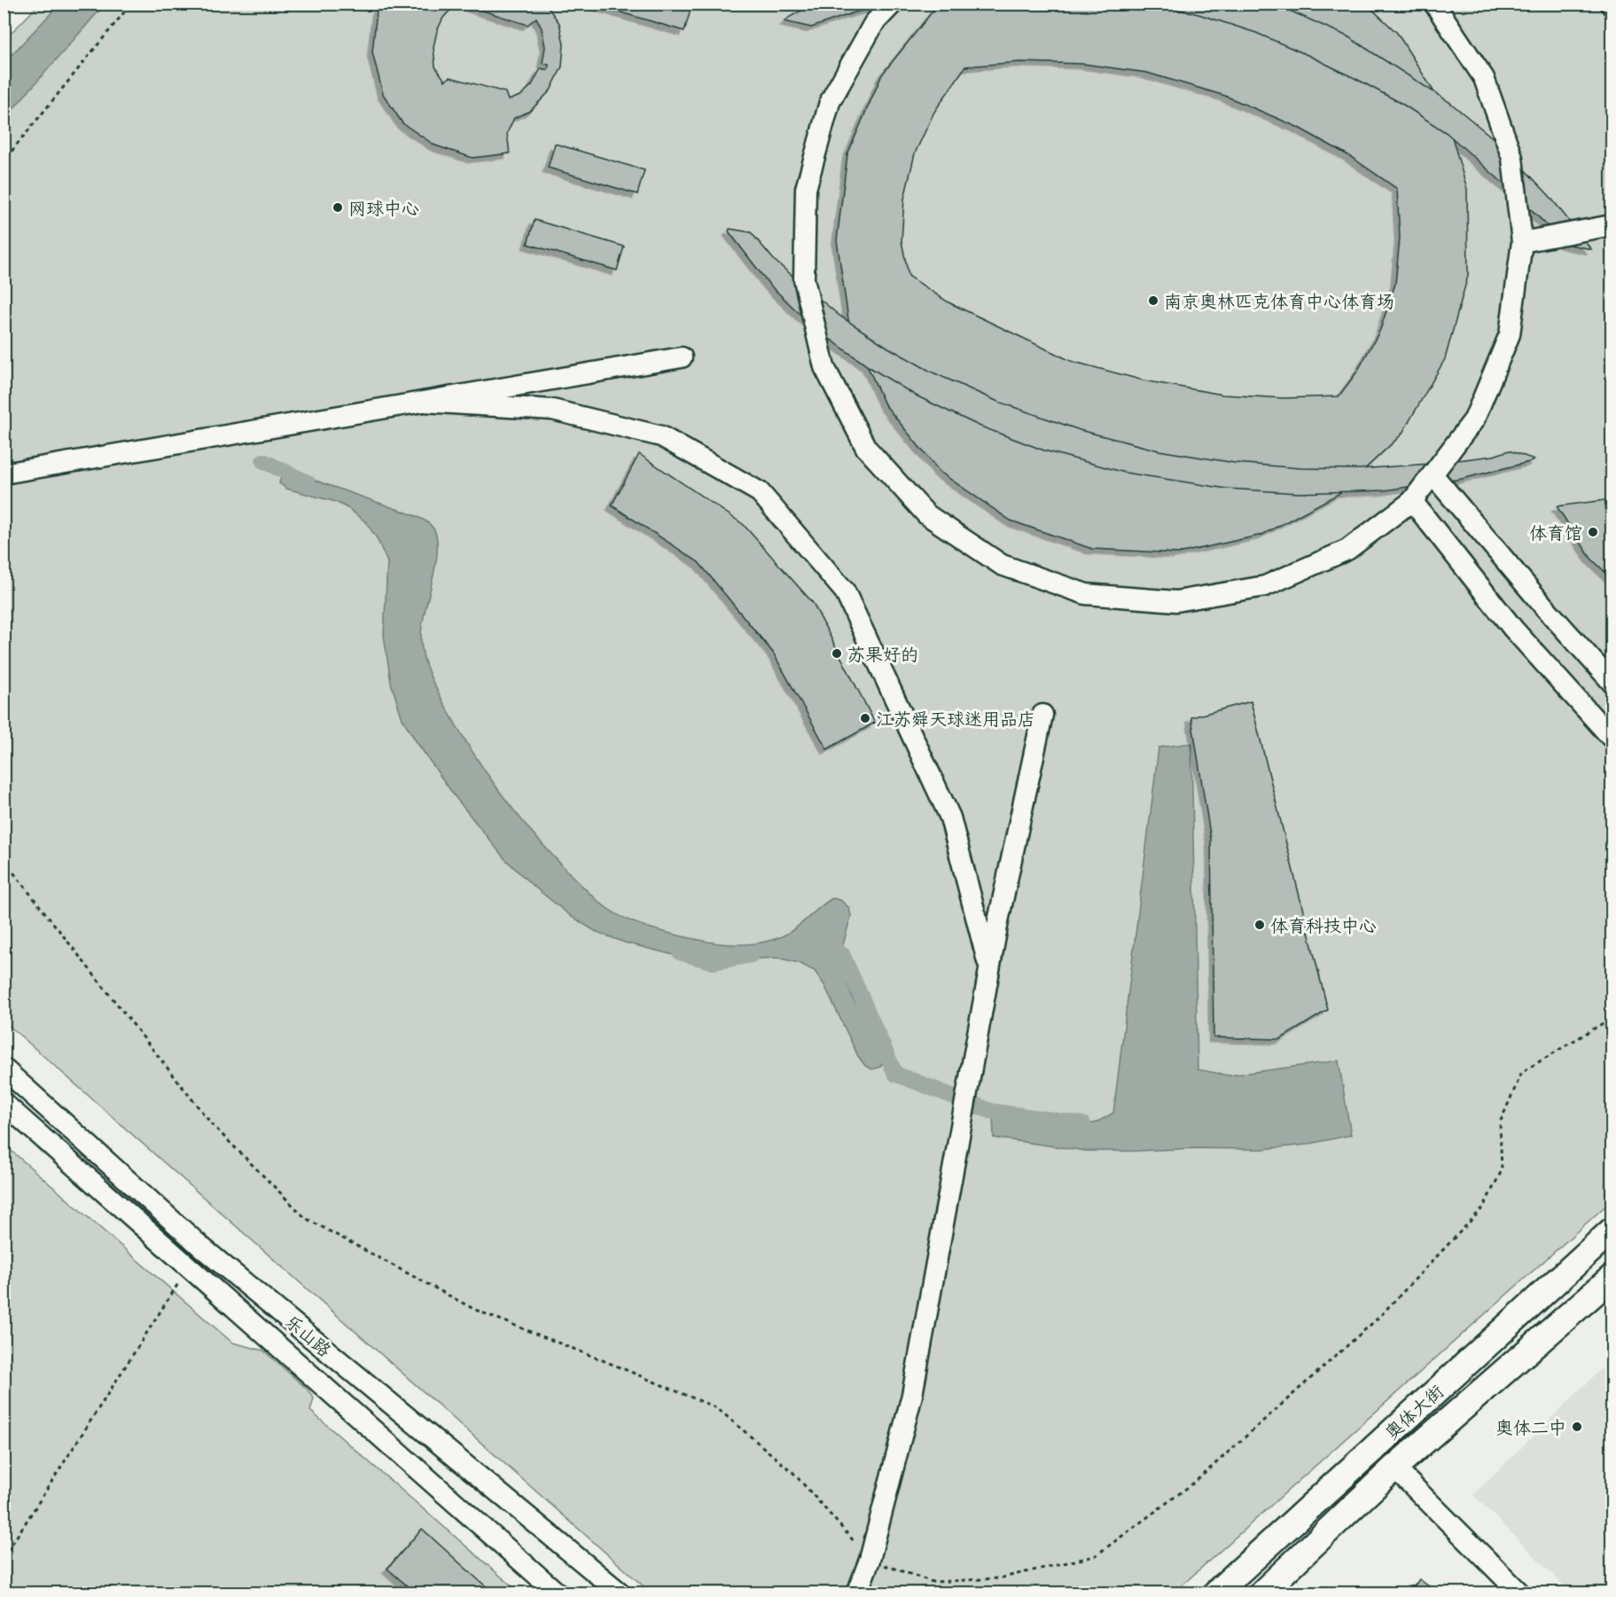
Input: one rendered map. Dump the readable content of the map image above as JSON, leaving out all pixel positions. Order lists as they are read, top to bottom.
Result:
{
  "streets": {
    "main road": ["奥体大街"],
    "street": ["乐山路"]
  },
  "places": [
    "网球中心",
    "南京奥林匹克体育中心体育场",
    "体育馆",
    "苏果好的",
    "江苏舜天球迷用品店",
    "体育科技中心",
    "奥体二中"
  ]
}
